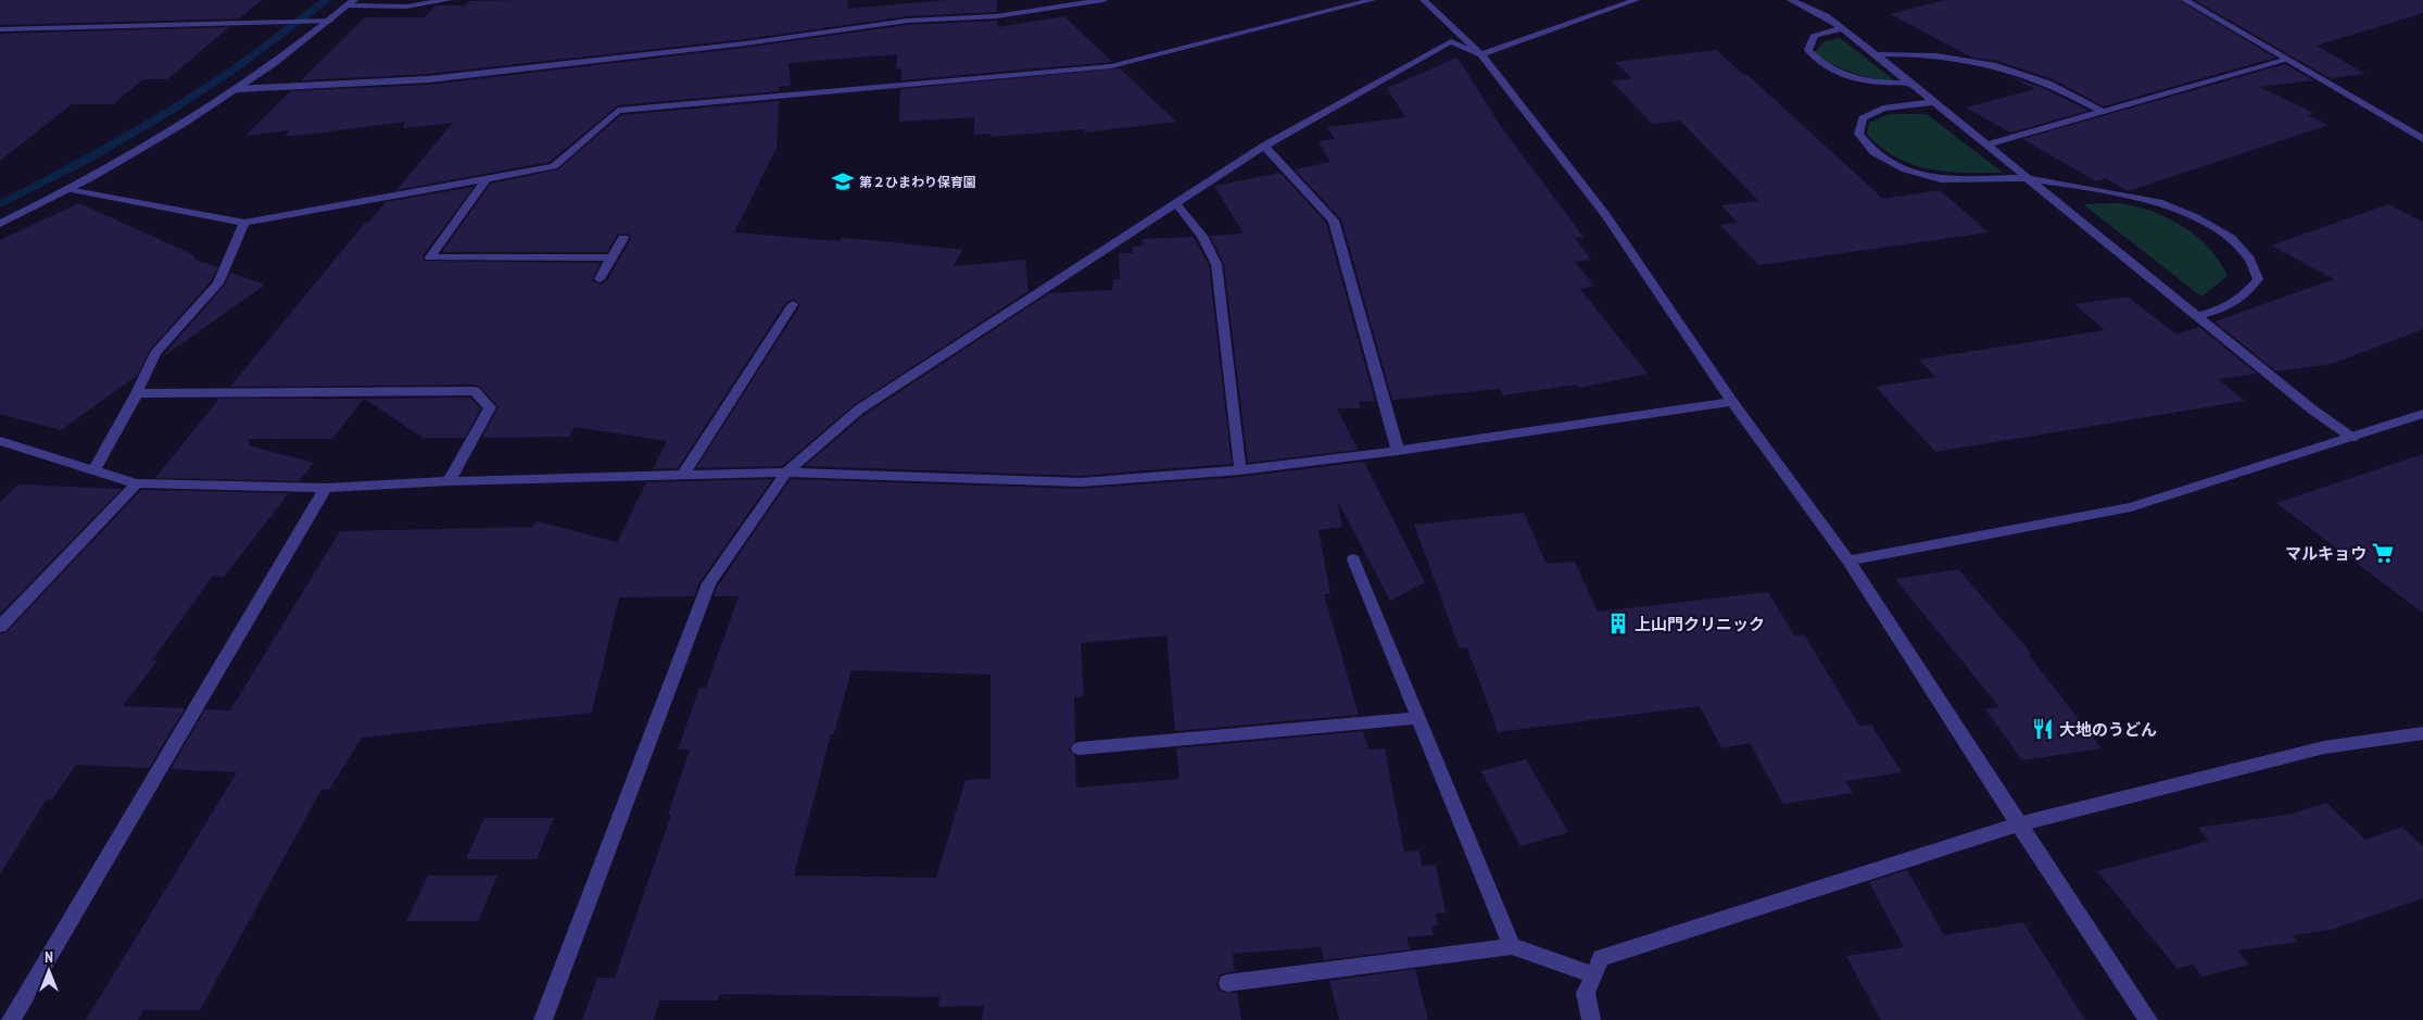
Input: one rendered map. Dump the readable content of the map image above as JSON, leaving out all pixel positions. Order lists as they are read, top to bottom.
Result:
{
  "places": {
    "school or university": ["第２ひまわり保育園"],
    "supermarket": ["マルキョウ"],
    "building": ["上山門クリニック"],
    "restaurant": ["大地のうどん"]
  },
  "north": "top"
}
